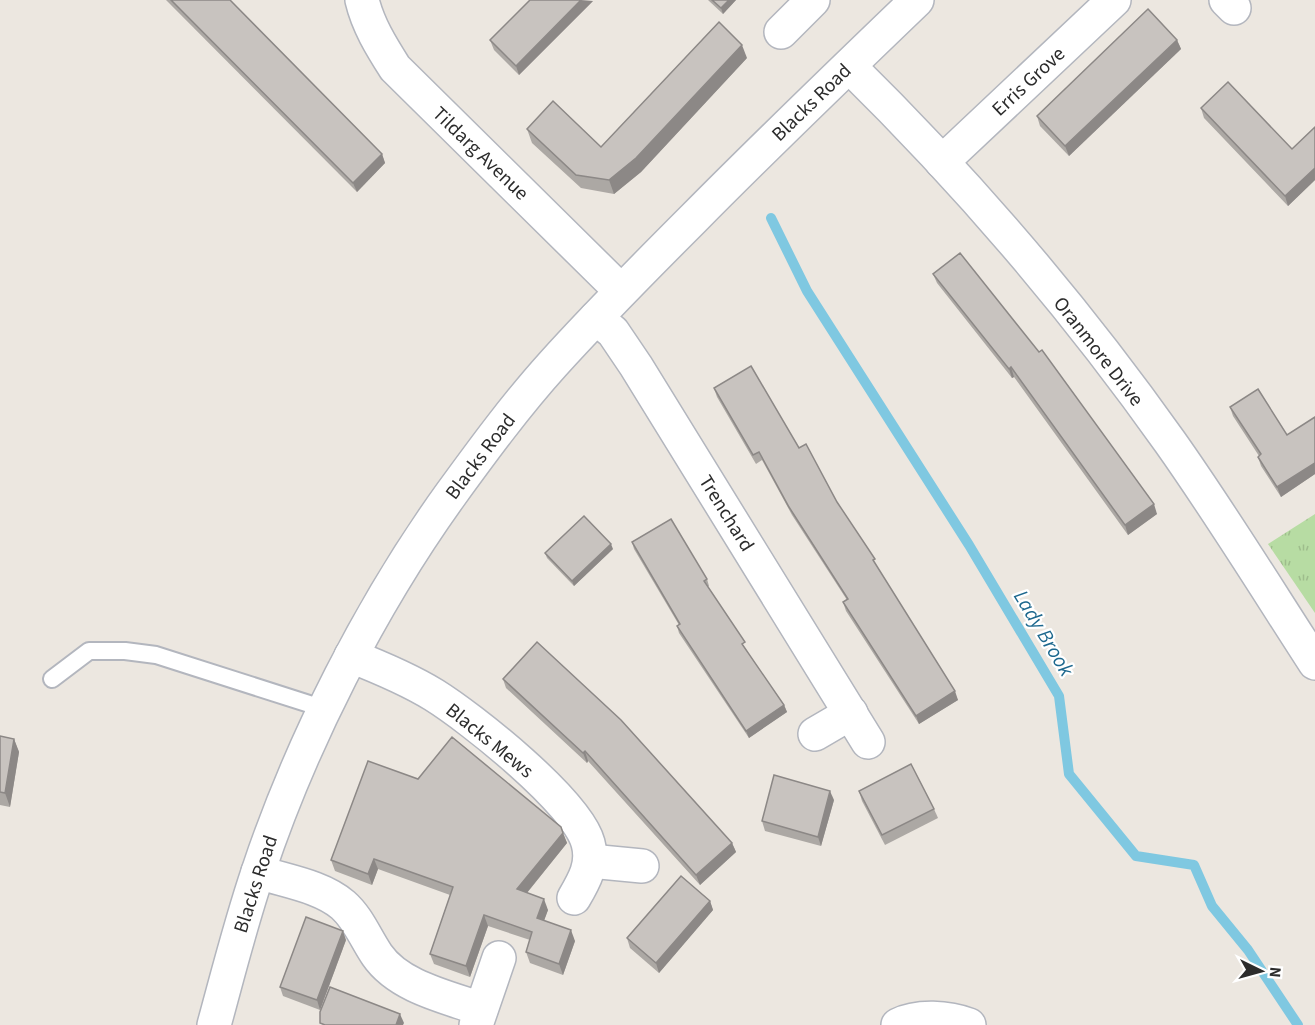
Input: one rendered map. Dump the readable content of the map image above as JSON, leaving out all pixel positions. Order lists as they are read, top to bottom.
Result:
{
  "streets": {
    "street": [
      "Erris Grove",
      "Blacks Road",
      "Tildarg Avenue",
      "Oranmore Drive",
      "Trenchard",
      "Blacks Mews"
    ]
  },
  "crossings": [
    ["Erris Grove", "Oranmore Drive"],
    ["Blacks Road", "Tildarg Avenue"],
    ["Blacks Road", "Oranmore Drive"],
    ["Blacks Road", "Trenchard"],
    ["Blacks Road", "Blacks Mews"]
  ],
  "water": ["Lady Brook"],
  "north": "right"
}
